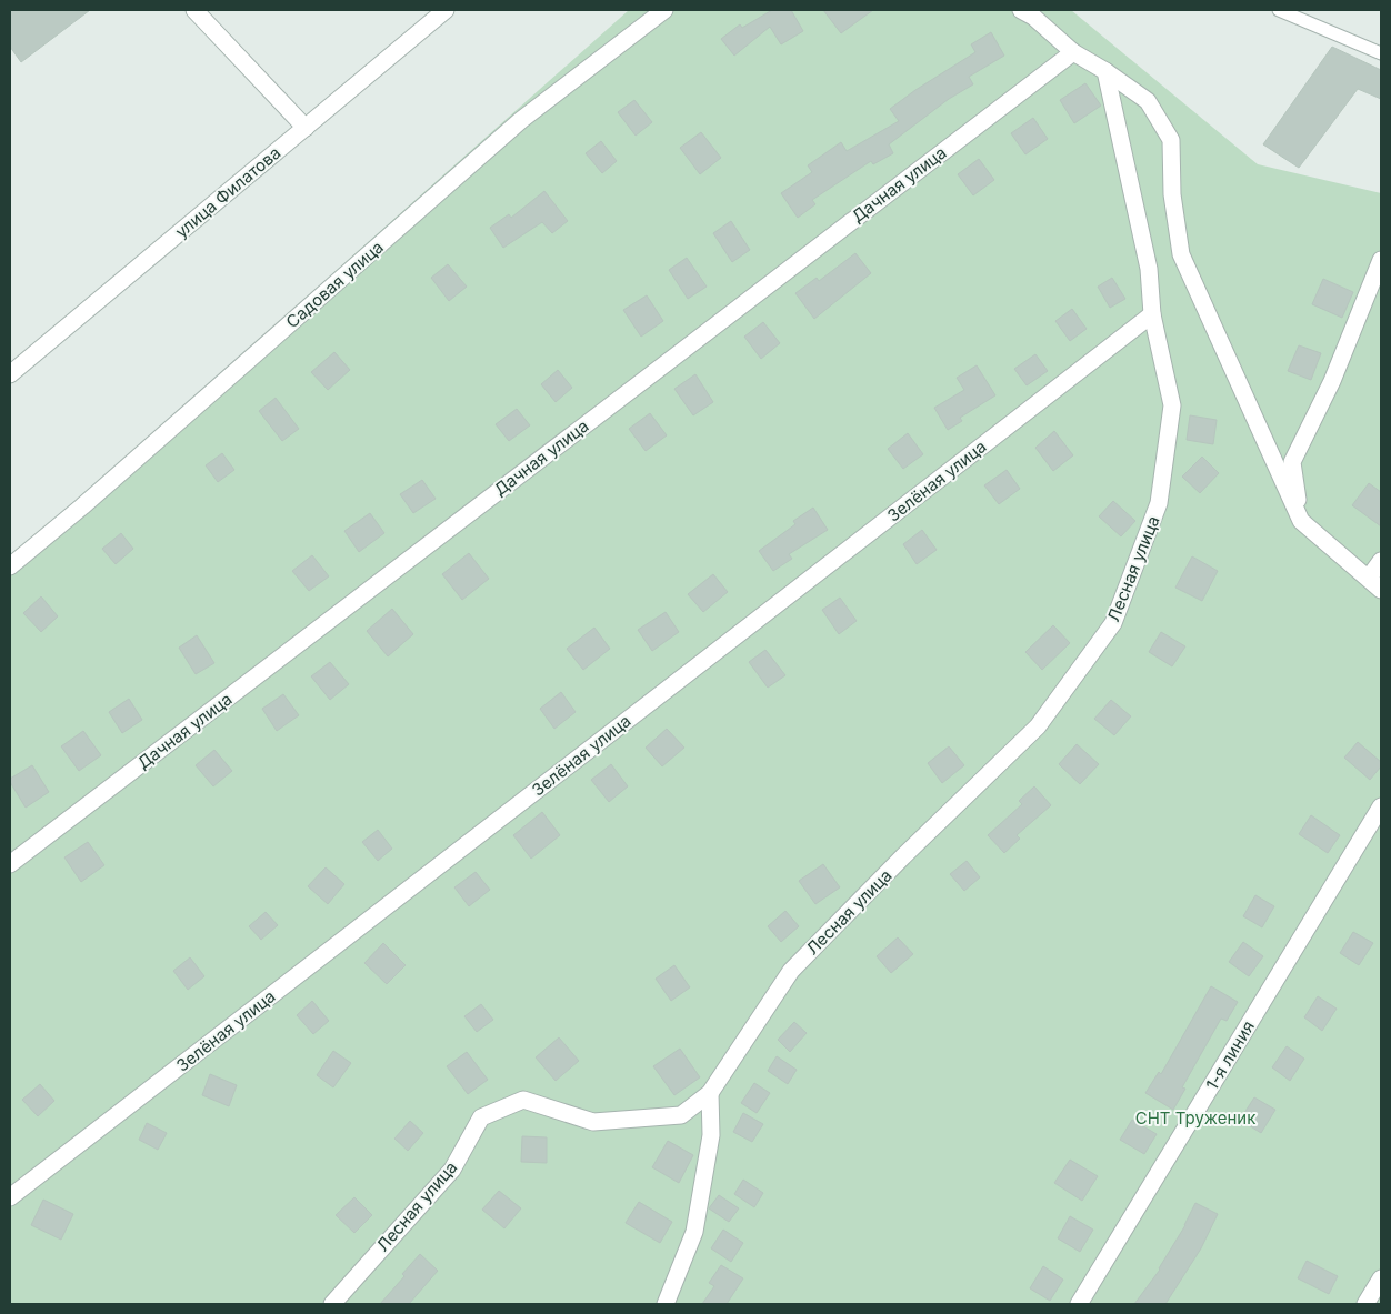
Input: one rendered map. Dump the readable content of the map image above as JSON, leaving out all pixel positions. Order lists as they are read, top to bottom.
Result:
{
  "streets": {
    "street": [
      "Дачная улица",
      "улица Филатова",
      "Садовая улица",
      "Зелёная улица",
      "Лесная улица",
      "1-я линия"
    ]
  },
  "crossings": [
    ["Зелёная улица", "Лесная улица"]
  ],
  "parks": ["СНТ Труженик"]
}
